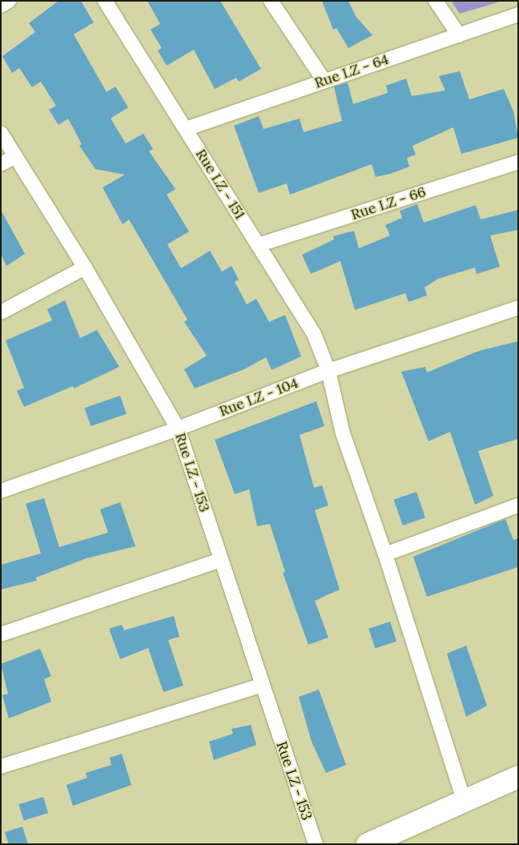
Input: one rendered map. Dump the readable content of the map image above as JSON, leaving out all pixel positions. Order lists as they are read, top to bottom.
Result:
{
  "streets": {
    "street": [
      "Rue LZ - 64",
      "Rue LZ - 151",
      "Rue LZ - 66",
      "Rue LZ - 104",
      "Rue LZ - 153"
    ]
  },
  "crossings": [
    ["Rue LZ - 64", "Rue LZ - 151"],
    ["Rue LZ - 151", "Rue LZ - 66"],
    ["Rue LZ - 151", "Rue LZ - 104"],
    ["Rue LZ - 104", "Rue LZ - 153"]
  ]
}
